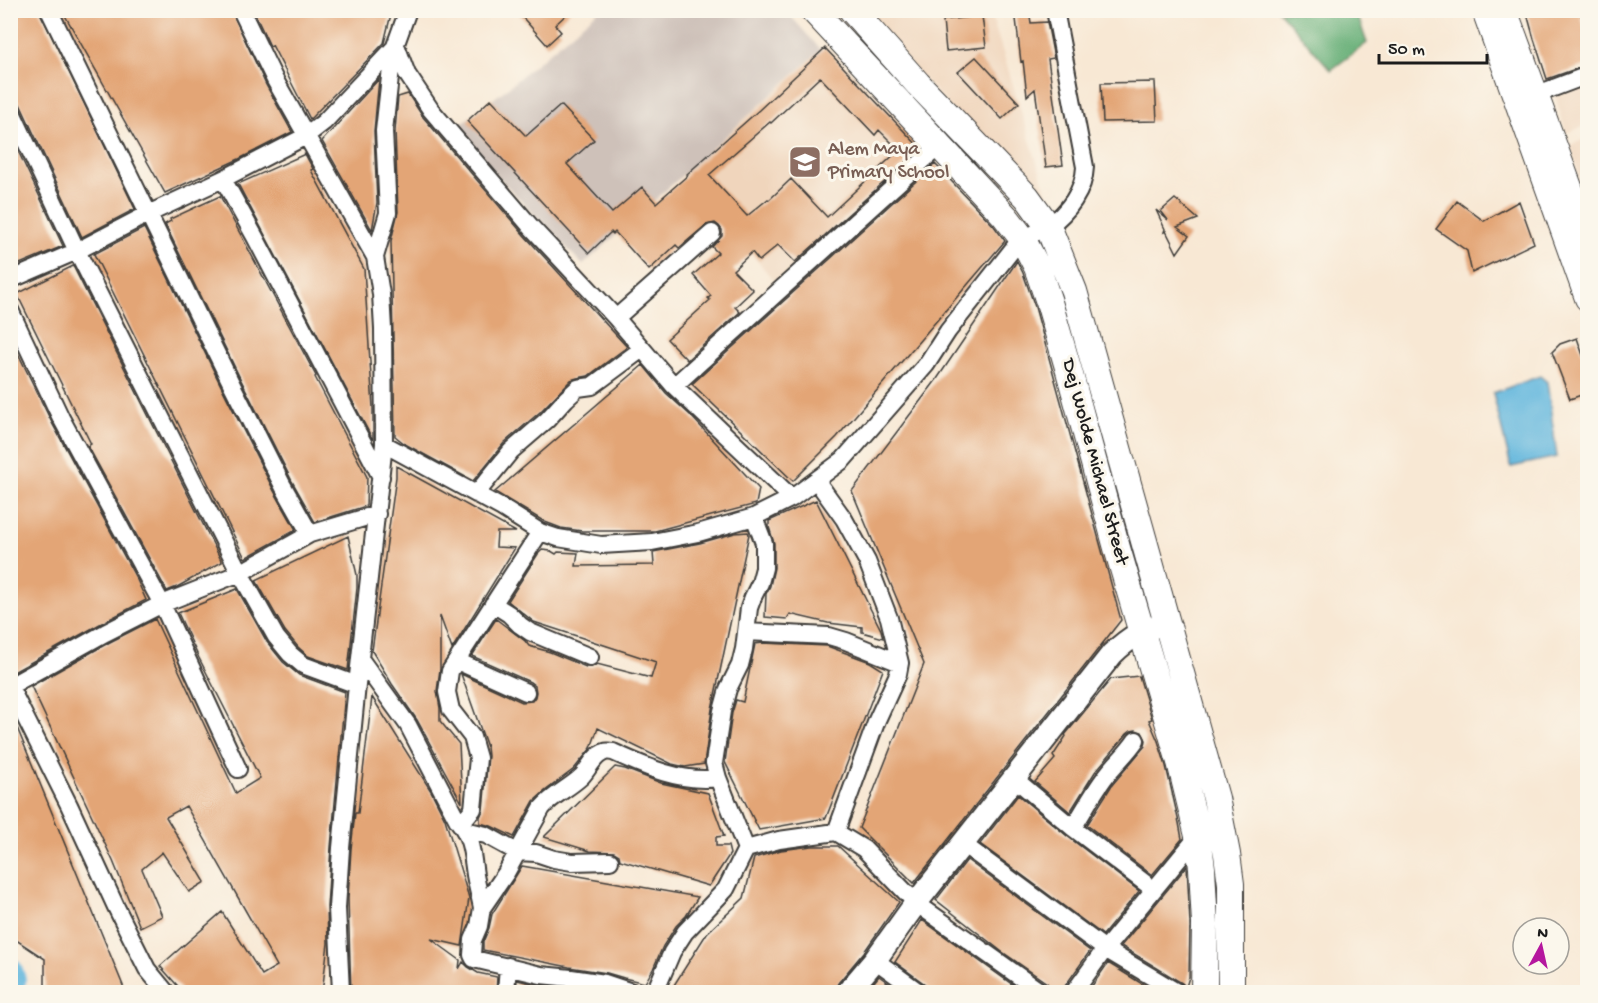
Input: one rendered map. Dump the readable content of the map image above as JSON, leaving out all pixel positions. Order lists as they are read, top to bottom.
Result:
{
  "streets": {
    "main road": ["Dej Wolde Michael Street"]
  },
  "places": {
    "school or university": ["Alem Maya Primary School"]
  },
  "scale_bar": "50 m",
  "north": "top"
}
